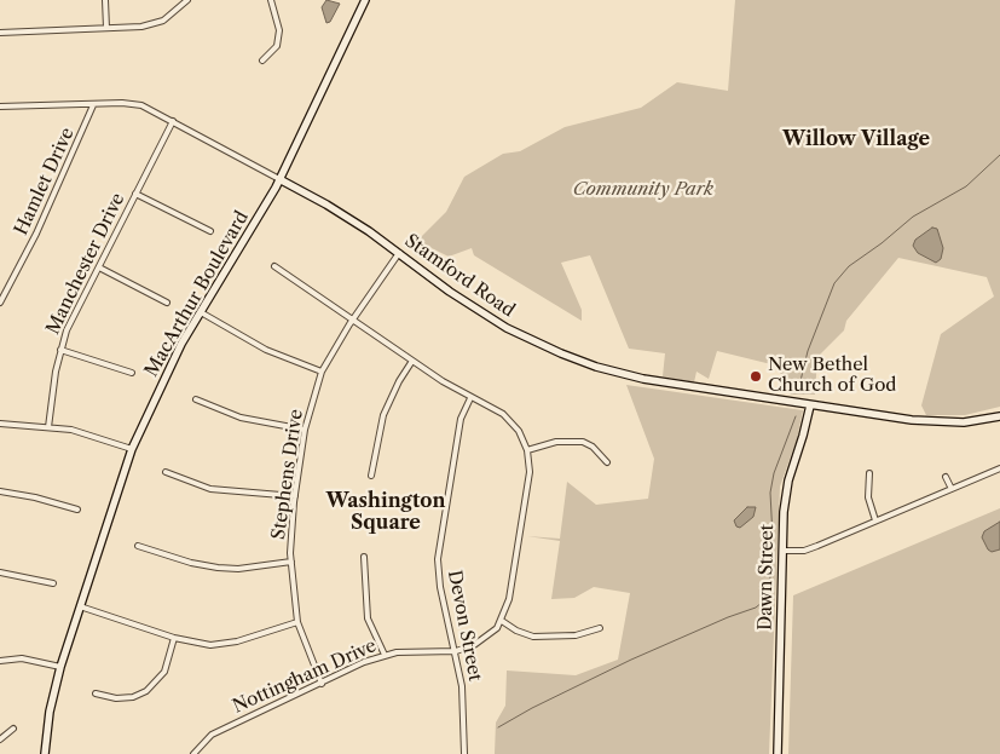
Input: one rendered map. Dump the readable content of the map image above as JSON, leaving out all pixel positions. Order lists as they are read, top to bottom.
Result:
{
  "streets": {
    "street": [
      "Hamlet Drive",
      "Manchester Drive",
      "Stamford Road",
      "MacArthur Boulevard",
      "Stephens Drive",
      "Dawn Street",
      "Devon Street",
      "Nottingham Drive"
    ]
  },
  "crossings": [
    ["Hamlet Drive", "Stamford Road"],
    ["Manchester Drive", "Stamford Road"],
    ["Stamford Road", "MacArthur Boulevard"],
    ["Stamford Road", "Stephens Drive"],
    ["Stamford Road", "Dawn Street"],
    ["Stephens Drive", "Nottingham Drive"],
    ["Devon Street", "Nottingham Drive"]
  ],
  "districts": ["Willow Village", "Washington Square"],
  "parks": ["Community Park"],
  "places": ["New Bethel Church of God"]
}
